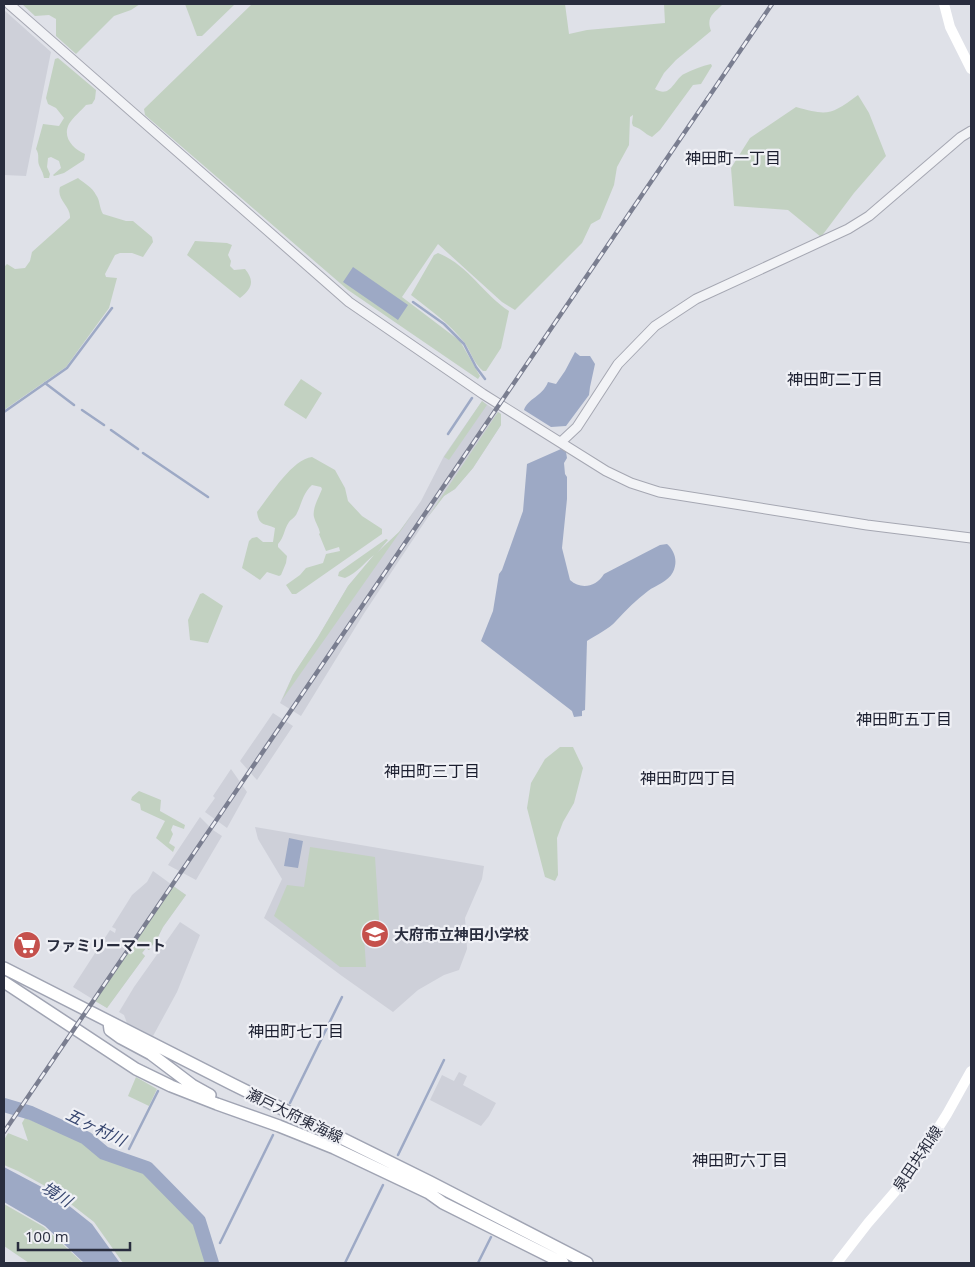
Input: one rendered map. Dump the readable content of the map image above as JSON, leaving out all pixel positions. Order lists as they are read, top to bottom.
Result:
{
  "streets": {
    "main road": ["瀬戸大府東海線", "泉田共和線"]
  },
  "districts": [
    "神田町一丁目",
    "神田町二丁目",
    "神田町五丁目",
    "神田町三丁目",
    "神田町四丁目",
    "神田町七丁目",
    "神田町六丁目"
  ],
  "water": ["五ヶ村川", "境川"],
  "places": {
    "school or university": ["大府市立神田小学校"],
    "supermarket": ["ファミリーマート"]
  },
  "scale_bar": "100 m"
}
